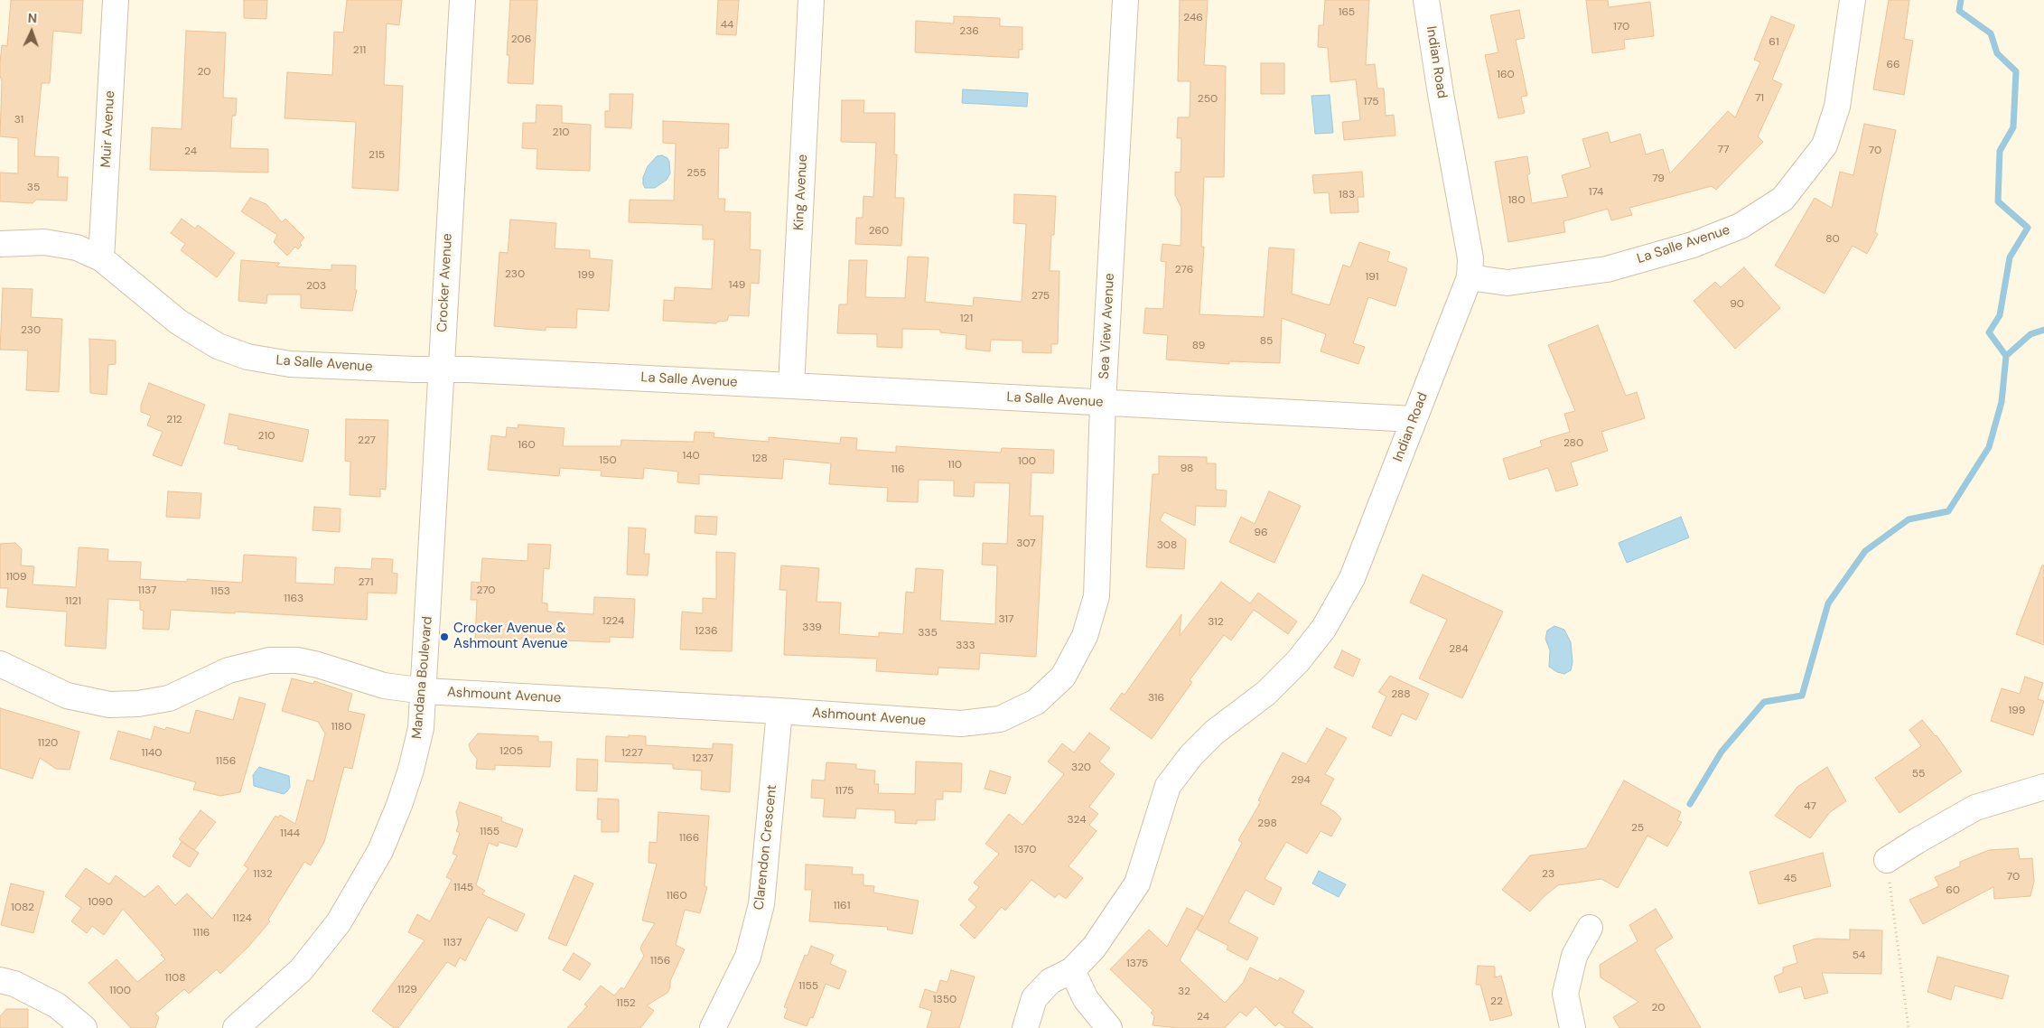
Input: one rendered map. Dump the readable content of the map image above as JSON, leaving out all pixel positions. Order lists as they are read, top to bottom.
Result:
{
  "streets": {
    "street": [
      "Indian Road",
      "Muir Avenue",
      "King Avenue",
      "La Salle Avenue",
      "Crocker Avenue",
      "Sea View Avenue",
      "Mandana Boulevard",
      "Ashmount Avenue",
      "Clarendon Crescent"
    ]
  },
  "crossings": [
    ["Indian Road", "La Salle Avenue"],
    ["Muir Avenue", "La Salle Avenue"],
    ["King Avenue", "La Salle Avenue"],
    ["La Salle Avenue", "Crocker Avenue"],
    ["La Salle Avenue", "Sea View Avenue"],
    ["Crocker Avenue", "Mandana Boulevard"],
    ["Sea View Avenue", "Ashmount Avenue"],
    ["Mandana Boulevard", "Ashmount Avenue"],
    ["Ashmount Avenue", "Clarendon Crescent"]
  ],
  "places": ["Crocker Avenue & Ashmount Avenue"],
  "house_numbers": [
    "165",
    "246",
    "44",
    "170",
    "236",
    "206",
    "61",
    "211",
    "66",
    "20",
    "160",
    "71",
    "250",
    "175",
    "31",
    "210",
    "77",
    "70",
    "24",
    "215",
    "255",
    "79",
    "35",
    "174",
    "183",
    "180",
    "260",
    "80",
    "276",
    "230",
    "199",
    "191",
    "149",
    "203",
    "275",
    "90",
    "121",
    "230",
    "85",
    "89",
    "212",
    "210",
    "227",
    "280",
    "160",
    "140",
    "128",
    "150",
    "100",
    "110",
    "98",
    "116",
    "96",
    "307",
    "308",
    "1109",
    "271",
    "1137",
    "270",
    "1153",
    "1163",
    "1121",
    "317",
    "1224",
    "312",
    "339",
    "1236",
    "335",
    "333",
    "284",
    "288",
    "316",
    "199",
    "1180",
    "1120",
    "1205",
    "1140",
    "1227",
    "1237",
    "1156",
    "320",
    "55",
    "294",
    "1175",
    "47",
    "324",
    "298",
    "25",
    "1155",
    "1144",
    "1166",
    "1370",
    "1132",
    "23",
    "70",
    "45",
    "1145",
    "60",
    "1160",
    "1090",
    "1161",
    "1082",
    "1124",
    "1116",
    "1137",
    "54",
    "1156",
    "1375",
    "1108",
    "1155",
    "1129",
    "1100",
    "32",
    "1350",
    "22",
    "1152",
    "20",
    "24"
  ],
  "north": "top"
}
